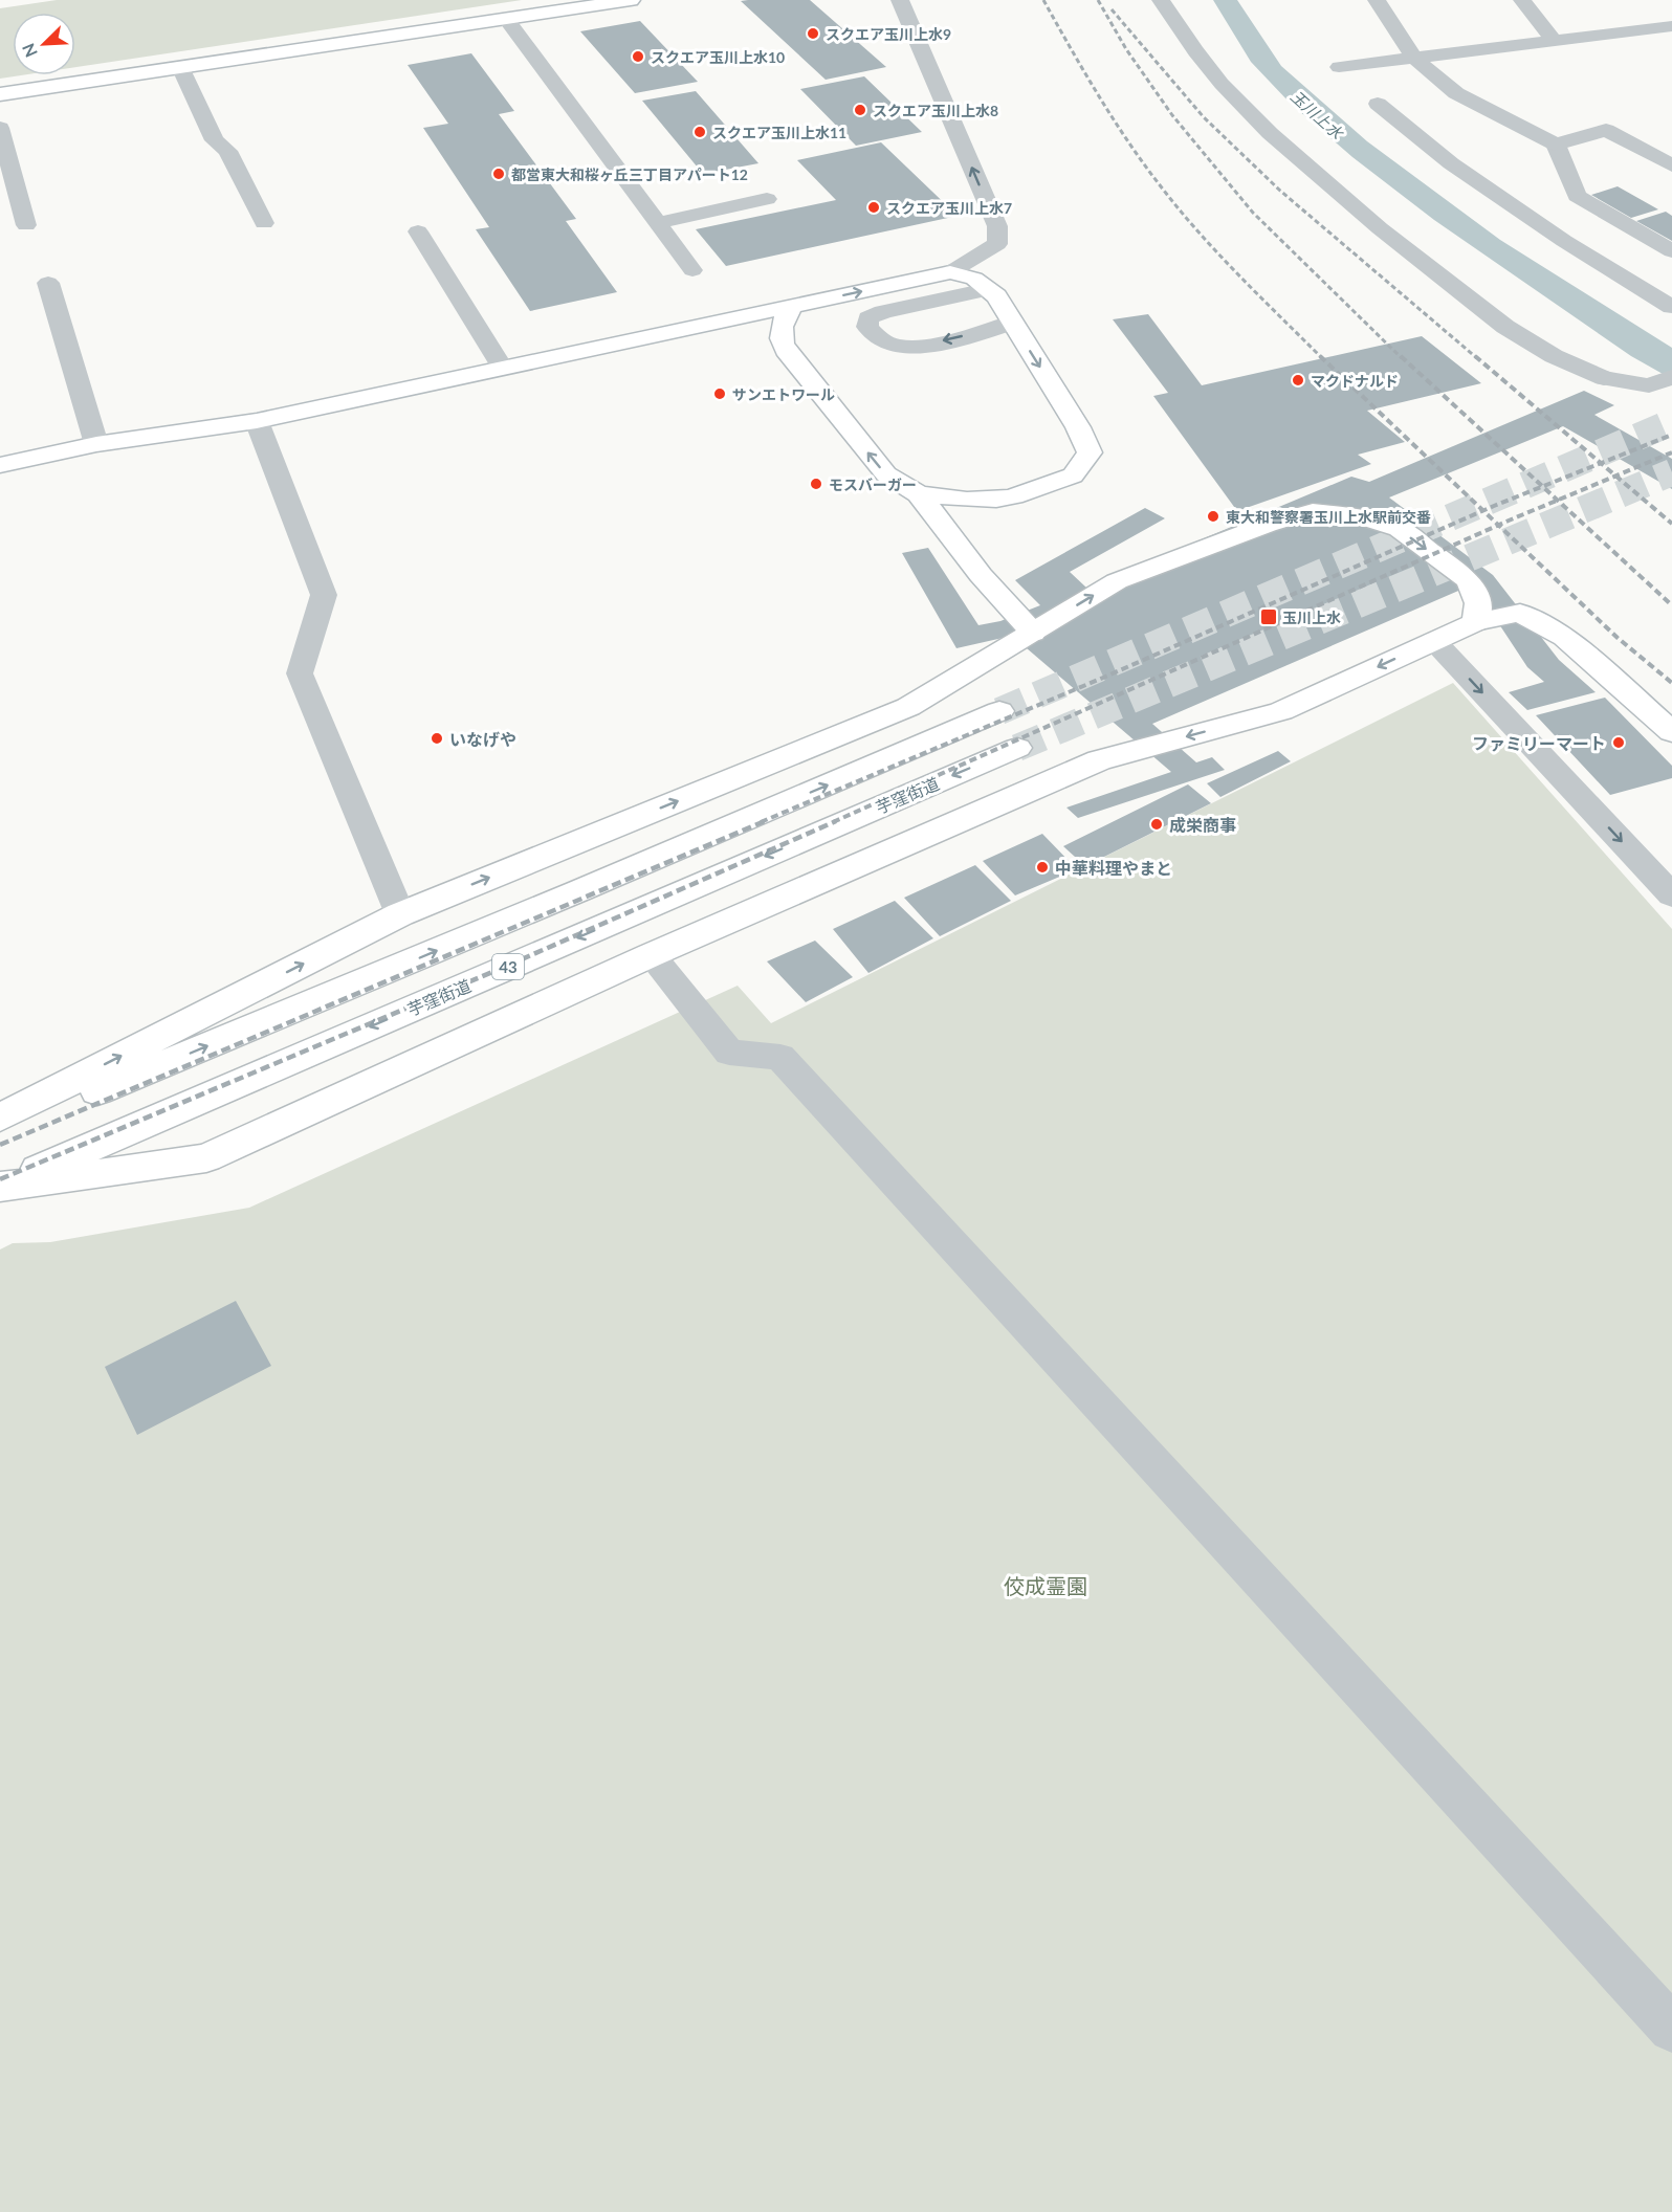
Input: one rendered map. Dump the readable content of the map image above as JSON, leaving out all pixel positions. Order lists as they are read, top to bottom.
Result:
{
  "streets": {
    "main road": ["芋窪街道", "43"]
  },
  "water": ["玉川上水"],
  "parks": ["佼成霊園"],
  "places": {
    "other": [
      "スクエア玉川上水9",
      "スクエア玉川上水10",
      "スクエア玉川上水8",
      "スクエア玉川上水11",
      "都営東大和桜ヶ丘三丁目アパート12",
      "スクエア玉川上水7",
      "マクドナルド",
      "サンエトワール",
      "モスバーガー",
      "東大和警察署玉川上水駅前交番",
      "いなげや",
      "ファミリーマート",
      "成栄商事",
      "中華料理やまと"
    ],
    "transit": ["玉川上水"]
  },
  "north": "bottom left"
}
